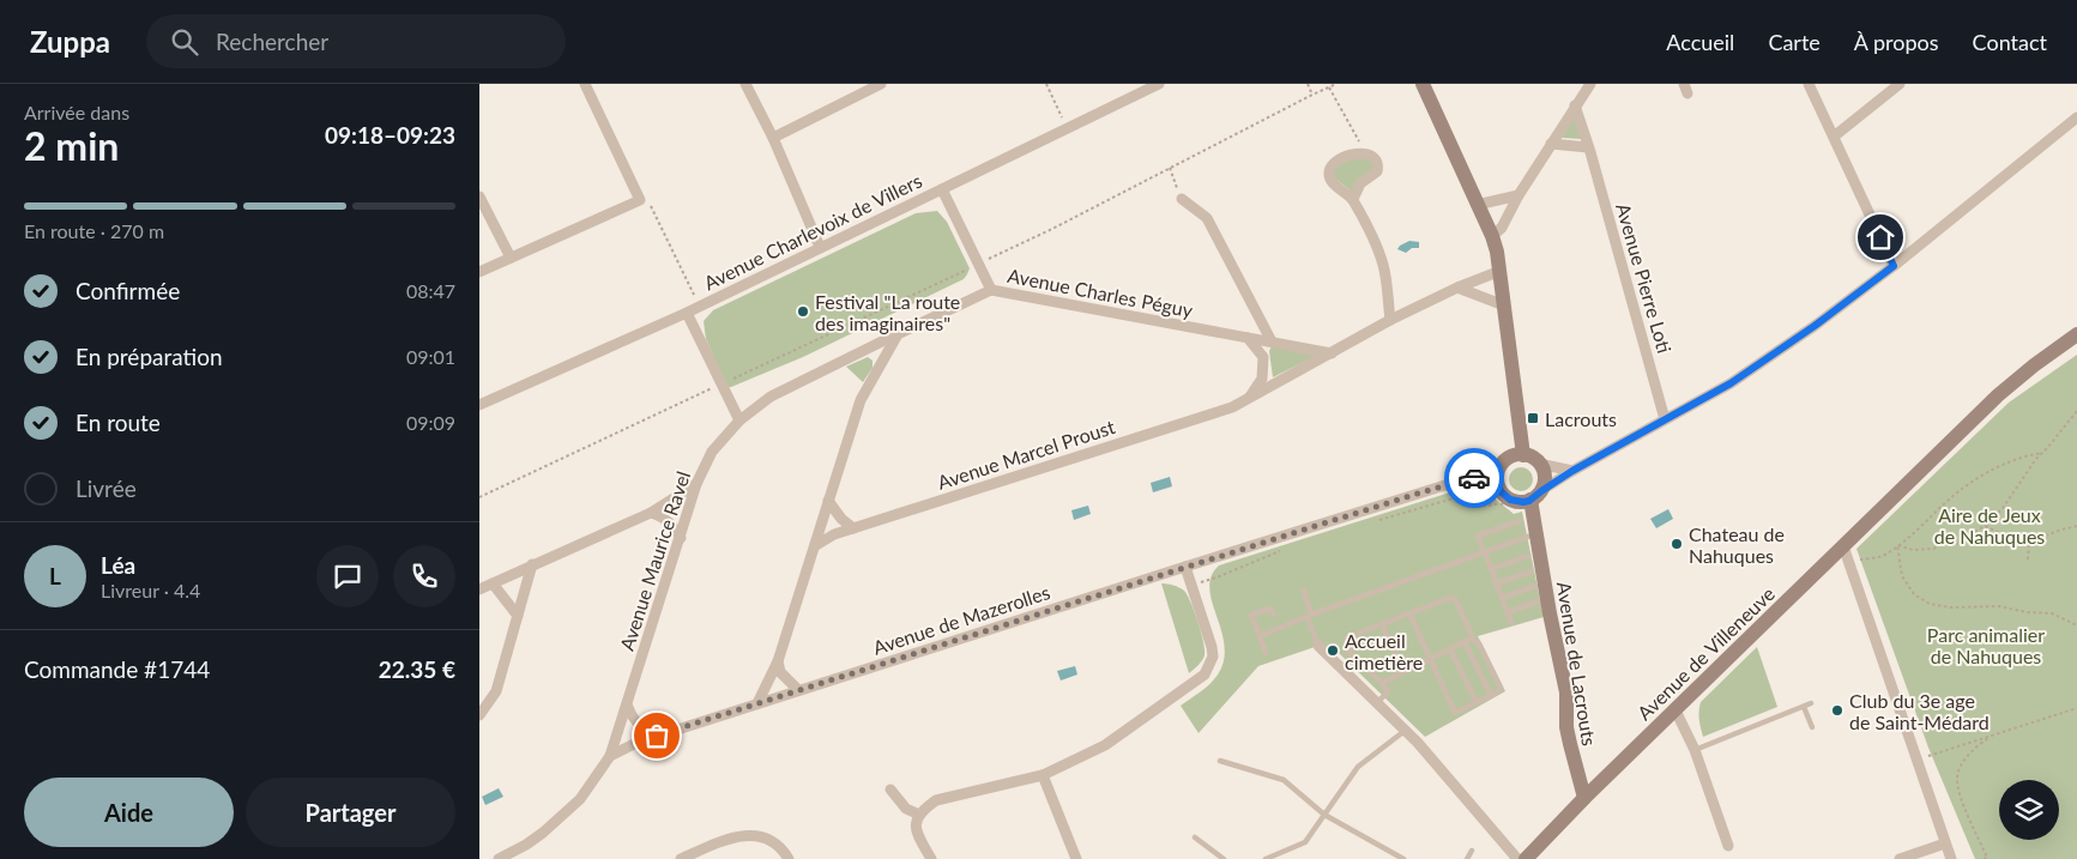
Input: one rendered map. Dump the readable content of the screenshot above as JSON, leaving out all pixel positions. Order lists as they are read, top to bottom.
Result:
{
  "streets": {
    "street": [
      "Avenue Charlevoix de Villers",
      "Avenue Pierre Loti",
      "Avenue Charles Péguy",
      "Avenue Marcel Proust",
      "Avenue Maurice Ravel",
      "Avenue de Mazerolles",
      "Avenue de Villeneuve",
      "Avenue de Lacrouts"
    ]
  },
  "crossings": [
    ["Avenue Charles Péguy", "Avenue Marcel Proust"],
    ["Avenue Charles Péguy", "Avenue Maurice Ravel"],
    ["Avenue Maurice Ravel", "Avenue de Mazerolles"],
    ["Avenue de Mazerolles", "Avenue de Lacrouts"],
    ["Avenue de Villeneuve", "Avenue de Lacrouts"]
  ],
  "parks": ["Aire de Jeux de Nahuques", "Parc animalier de Nahuques"],
  "places": {
    "other": [
      "Festival \"La route des imaginaires\"",
      "Chateau de Nahuques",
      "Accueil cimetière",
      "Club du 3e age de Saint-Médard"
    ],
    "transit": ["Lacrouts"]
  },
  "page": {
    "header": "Zuppa",
    "search": "Rechercher",
    "nav": [
      "Accueil",
      "Carte",
      "À propos",
      "Contact"
    ],
    "heading": ["2 min", "Arrivée dans", "09:18–09:23"],
    "panel": [
      "Léa",
      "Livreur · 4.4",
      "Commande #1744",
      "22.35 €"
    ],
    "bar": "En route · 270 m",
    "list": [
      ["Confirmée", "08:47"],
      ["En préparation", "09:01"],
      ["En route", "09:09"],
      "Livrée"
    ],
    "round": "L",
    "buttons": ["Aide", "Partager"]
  }
}
